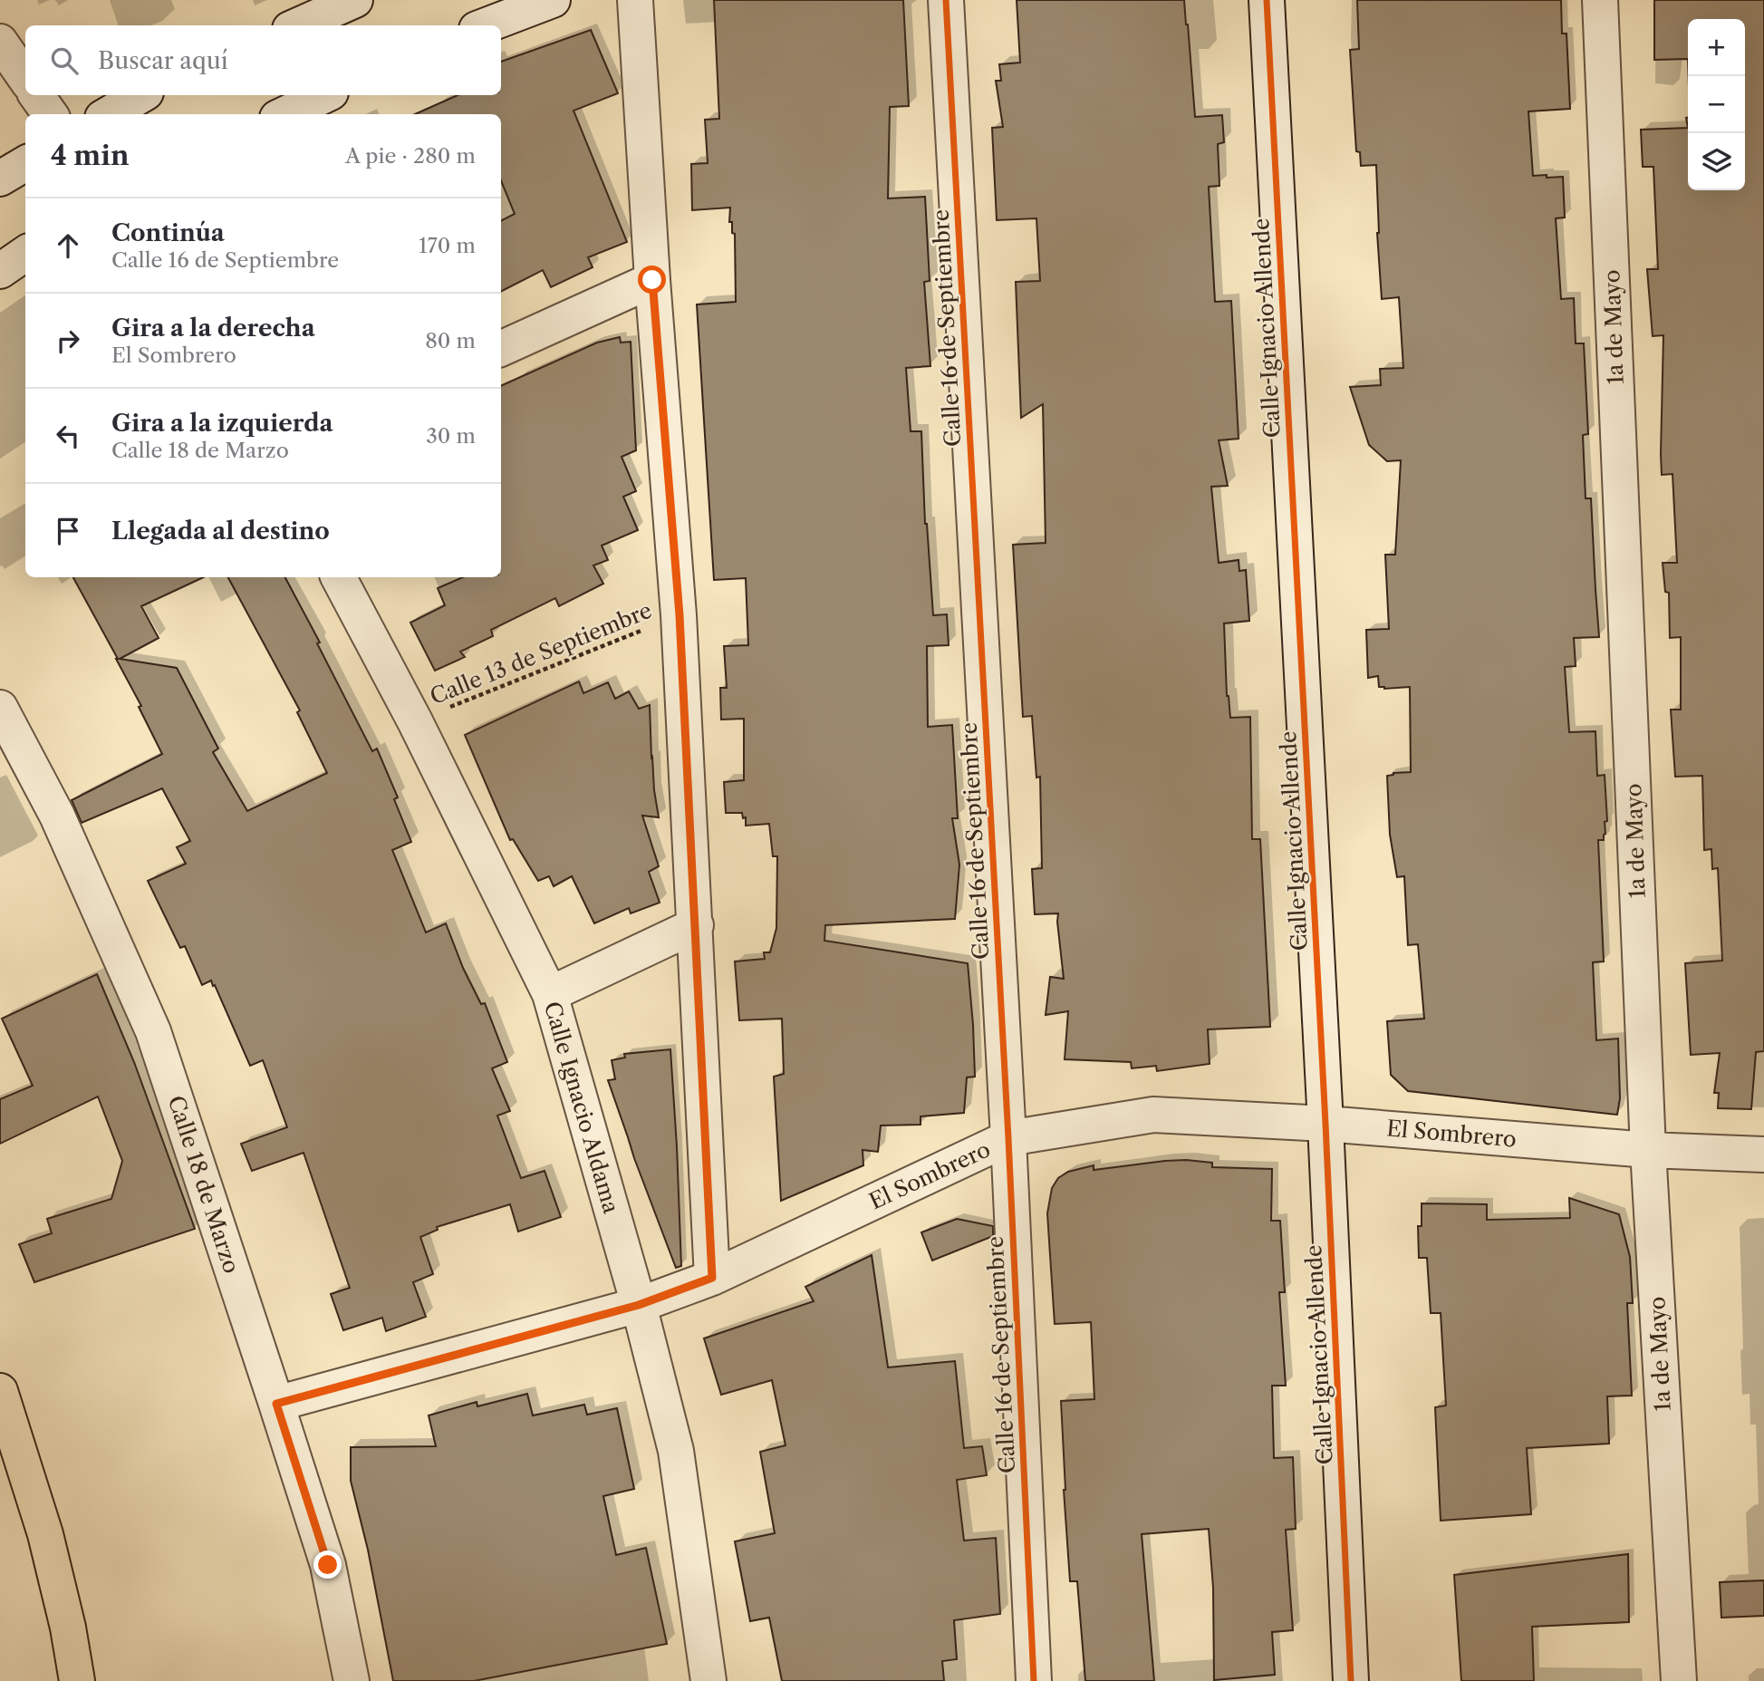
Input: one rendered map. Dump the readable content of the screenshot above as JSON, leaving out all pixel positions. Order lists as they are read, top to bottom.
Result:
{
  "streets": {
    "street": [
      "1a de Mayo",
      "Calle 16 de Septiembre",
      "Calle Ignacio Allende",
      "Calle Ignacio Aldama",
      "El Sombrero",
      "Calle 18 de Marzo"
    ],
    "path": ["Calle 13 de Septiembre"]
  },
  "crossings": [
    ["1a de Mayo", "El Sombrero"],
    ["Calle 16 de Septiembre", "El Sombrero"],
    ["Calle Ignacio Allende", "El Sombrero"],
    ["Calle 13 de Septiembre", "Calle Ignacio Aldama"],
    ["Calle Ignacio Aldama", "El Sombrero"],
    ["El Sombrero", "Calle 18 de Marzo"]
  ],
  "page": {
    "map_buttons": ["+", "−"],
    "search": "Buscar aquí",
    "heading": ["4 min", "A pie · 280 m"],
    "list": [
      ["Continúa", "Calle 16 de Septiembre", "170 m"],
      ["Gira a la derecha", "El Sombrero", "80 m"],
      ["Gira a la izquierda", "Calle 18 de Marzo", "30 m"],
      "Llegada al destino"
    ]
  }
}
